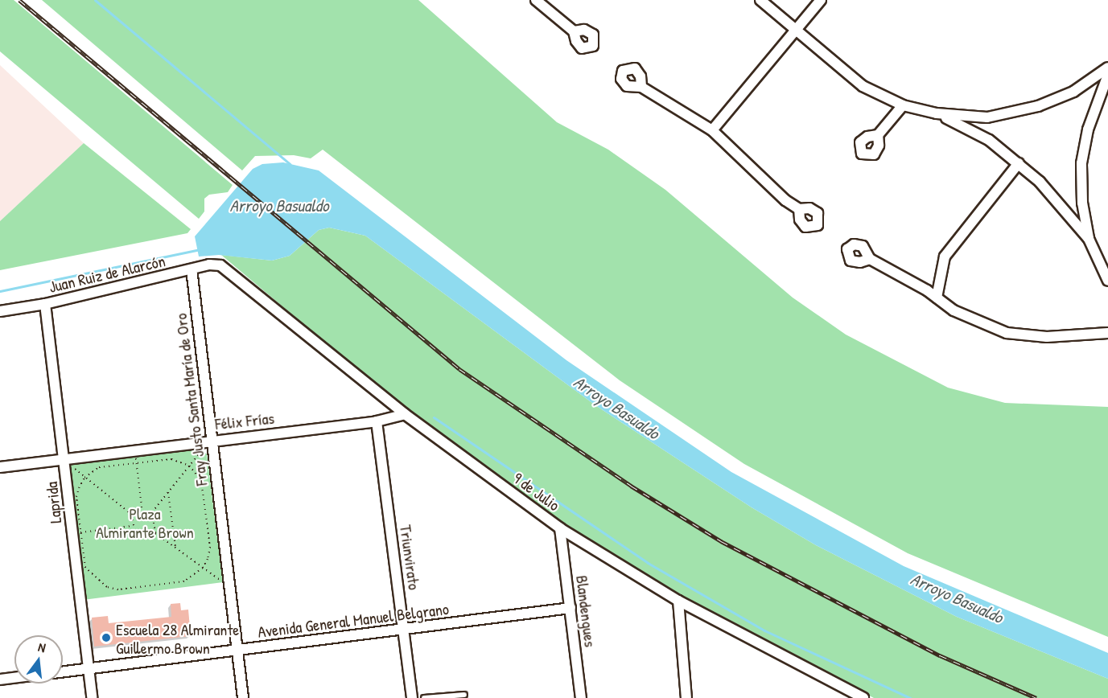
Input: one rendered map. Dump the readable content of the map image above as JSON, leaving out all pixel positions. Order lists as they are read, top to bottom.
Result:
{
  "streets": {
    "street": [
      "Juan Ruiz de Alarcón",
      "Fray Justo Santa María de Oro",
      "Félix Frías",
      "9 de Julio",
      "Laprida",
      "Triunvirato",
      "Blandengues",
      "Avenida General Manuel Belgrano"
    ]
  },
  "crossings": [
    ["Juan Ruiz de Alarcón", "Fray Justo Santa María de Oro"],
    ["Juan Ruiz de Alarcón", "9 de Julio"],
    ["Juan Ruiz de Alarcón", "Laprida"],
    ["Fray Justo Santa María de Oro", "Félix Frías"],
    ["Fray Justo Santa María de Oro", "Avenida General Manuel Belgrano"],
    ["Félix Frías", "9 de Julio"],
    ["Félix Frías", "Laprida"],
    ["Félix Frías", "Triunvirato"],
    ["9 de Julio", "Blandengues"],
    ["Laprida", "Avenida General Manuel Belgrano"],
    ["Triunvirato", "Avenida General Manuel Belgrano"],
    ["Blandengues", "Avenida General Manuel Belgrano"]
  ],
  "water": ["Arroyo Basualdo"],
  "parks": ["Plaza Almirante Brown"],
  "places": ["Escuela 28 Almirante Guillermo Brown"],
  "north": "top"
}
